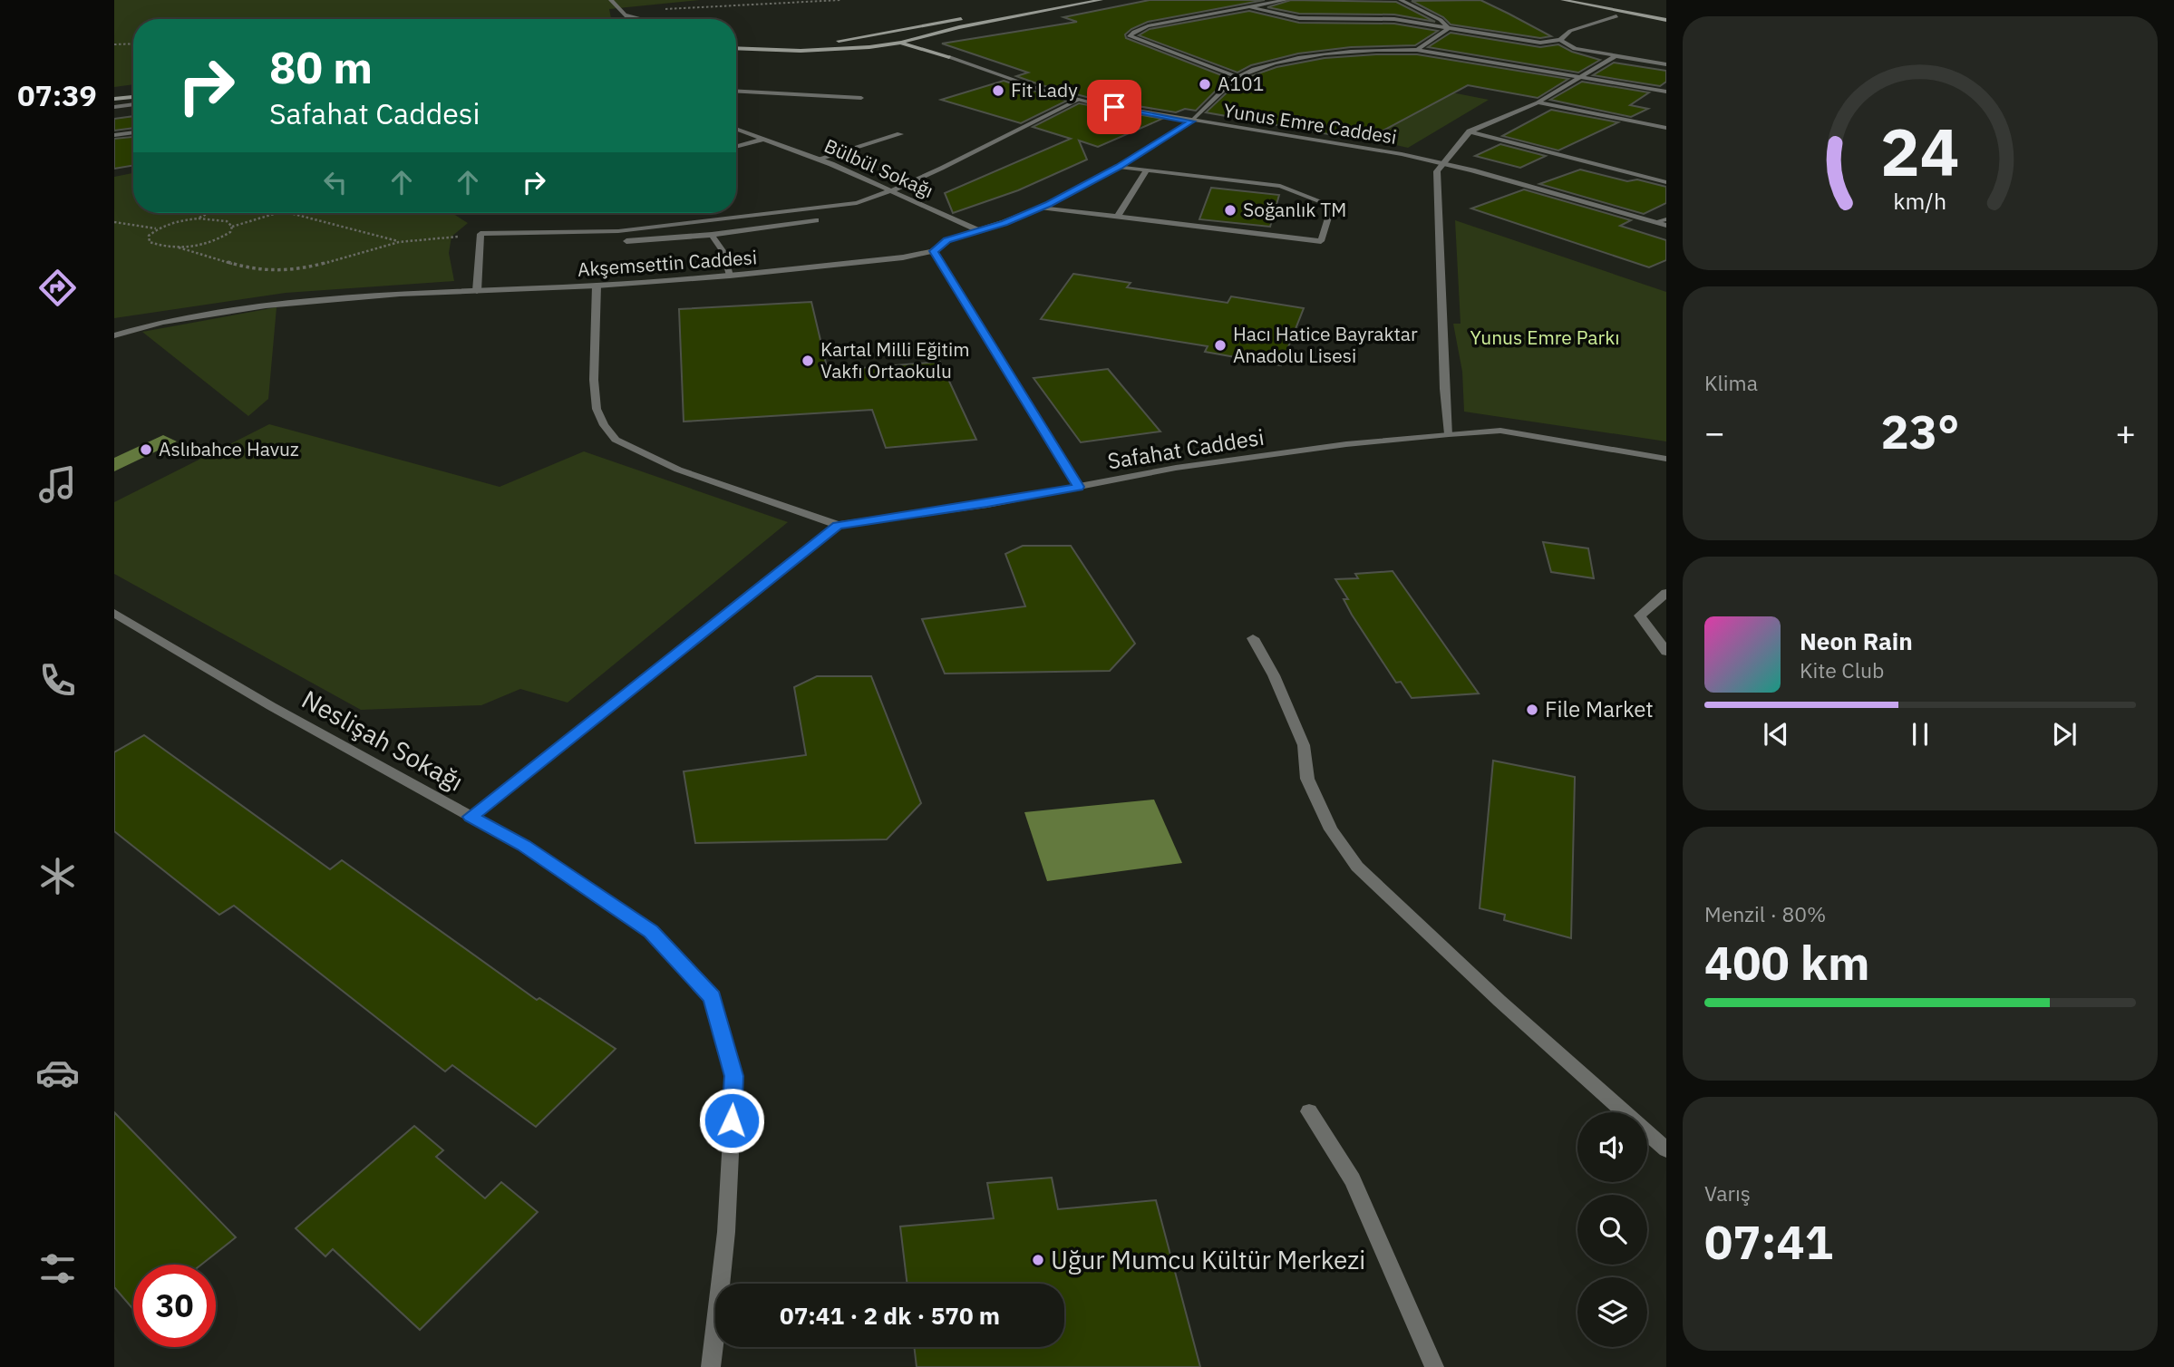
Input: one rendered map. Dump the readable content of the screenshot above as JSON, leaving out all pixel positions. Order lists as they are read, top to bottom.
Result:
{
  "streets": {
    "street": [
      "Yunus Emre Caddesi",
      "Bülbül Sokağı",
      "Akşemsettin Caddesi",
      "Safahat Caddesi",
      "Neslişah Sokağı"
    ]
  },
  "crossings": [
    ["Yunus Emre Caddesi", "Akşemsettin Caddesi"],
    ["Bülbül Sokağı", "Akşemsettin Caddesi"]
  ],
  "parks": ["Yunus Emre Parkı"],
  "places": [
    "A101",
    "Fit Lady",
    "Soğanlık TM",
    "Hacı Hatice Bayraktar Anadolu Lisesi",
    "Kartal Milli Eğitim Vakfı Ortaokulu",
    "Aslıbahce Havuz",
    "File Market",
    "Uğur Mumcu Kültür Merkezi"
  ],
  "page": {
    "tabs": "07:39",
    "turn": ["80 m", "Safahat Caddesi"],
    "tile": [
      "Klima",
      ["Menzil · 80%", "400 km"],
      ["Varış", "07:41"]
    ],
    "heat": ["−", "23°", "+"],
    "song": ["Neon Rain", "Kite Club"],
    "limit": "30",
    "trip": "07:41 · 2 dk · 570 m",
    "gauge": ["24", "km/h"]
  }
}
